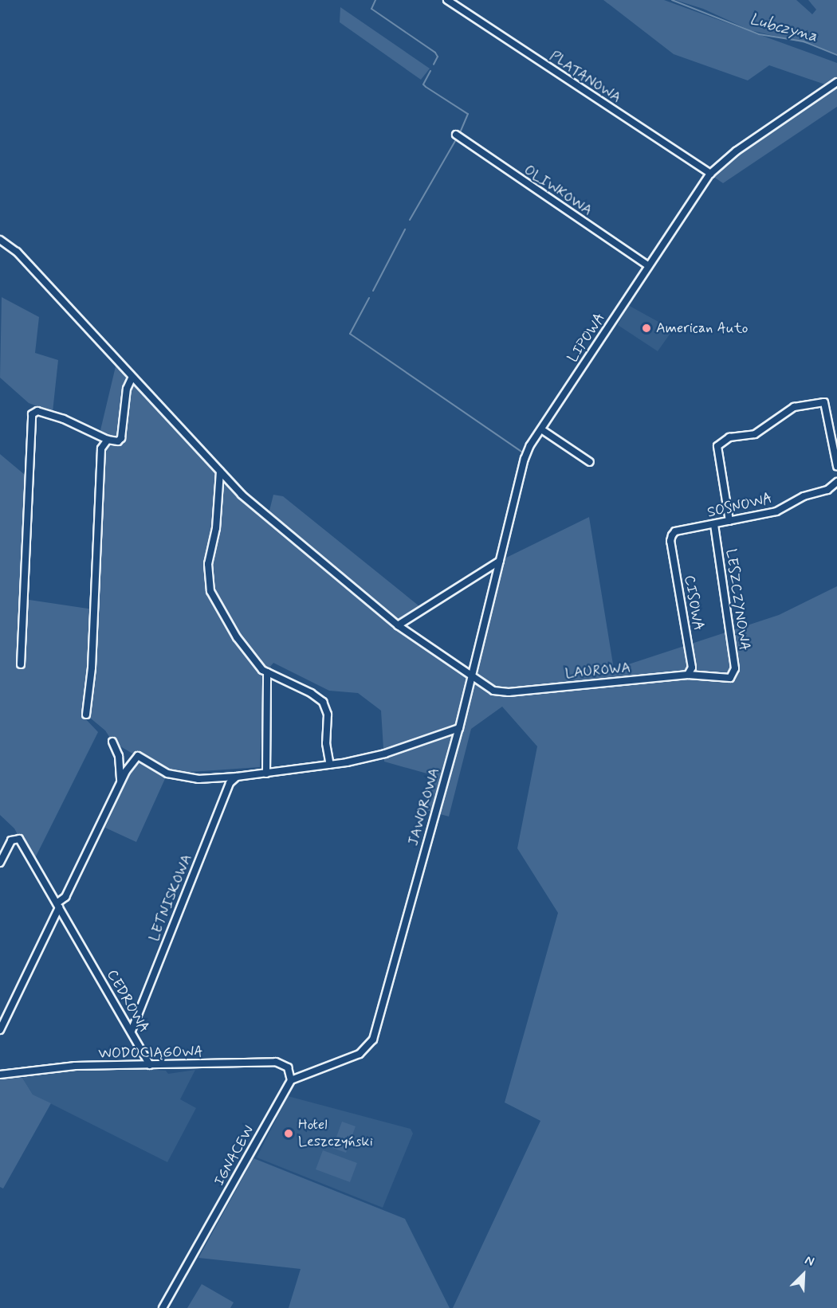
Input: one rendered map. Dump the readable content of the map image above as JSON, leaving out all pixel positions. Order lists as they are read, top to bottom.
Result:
{
  "streets": {
    "street": [
      "PLATANOWA",
      "OLIWKOWA",
      "LIPOWA",
      "SOSNOWA",
      "LESZCZYNOWA",
      "CISOWA",
      "LAUROWA",
      "JAWOROWA",
      "LETNISKOWA",
      "CEDROWA",
      "WODOCIĄGOWA",
      "IGNACEW"
    ]
  },
  "crossings": [
    ["PLATANOWA", "LIPOWA"],
    ["OLIWKOWA", "LIPOWA"],
    ["LIPOWA", "JAWOROWA"],
    ["SOSNOWA", "LESZCZYNOWA"],
    ["SOSNOWA", "CISOWA"],
    ["LESZCZYNOWA", "LAUROWA"],
    ["CISOWA", "LAUROWA"],
    ["LAUROWA", "JAWOROWA"],
    ["JAWOROWA", "WODOCIĄGOWA"],
    ["JAWOROWA", "IGNACEW"],
    ["LETNISKOWA", "CEDROWA"],
    ["CEDROWA", "WODOCIĄGOWA"],
    ["WODOCIĄGOWA", "IGNACEW"]
  ],
  "water": ["Lubczyna"],
  "places": ["American Auto", "Hotel Leszczyński"],
  "north": "top right"
}
